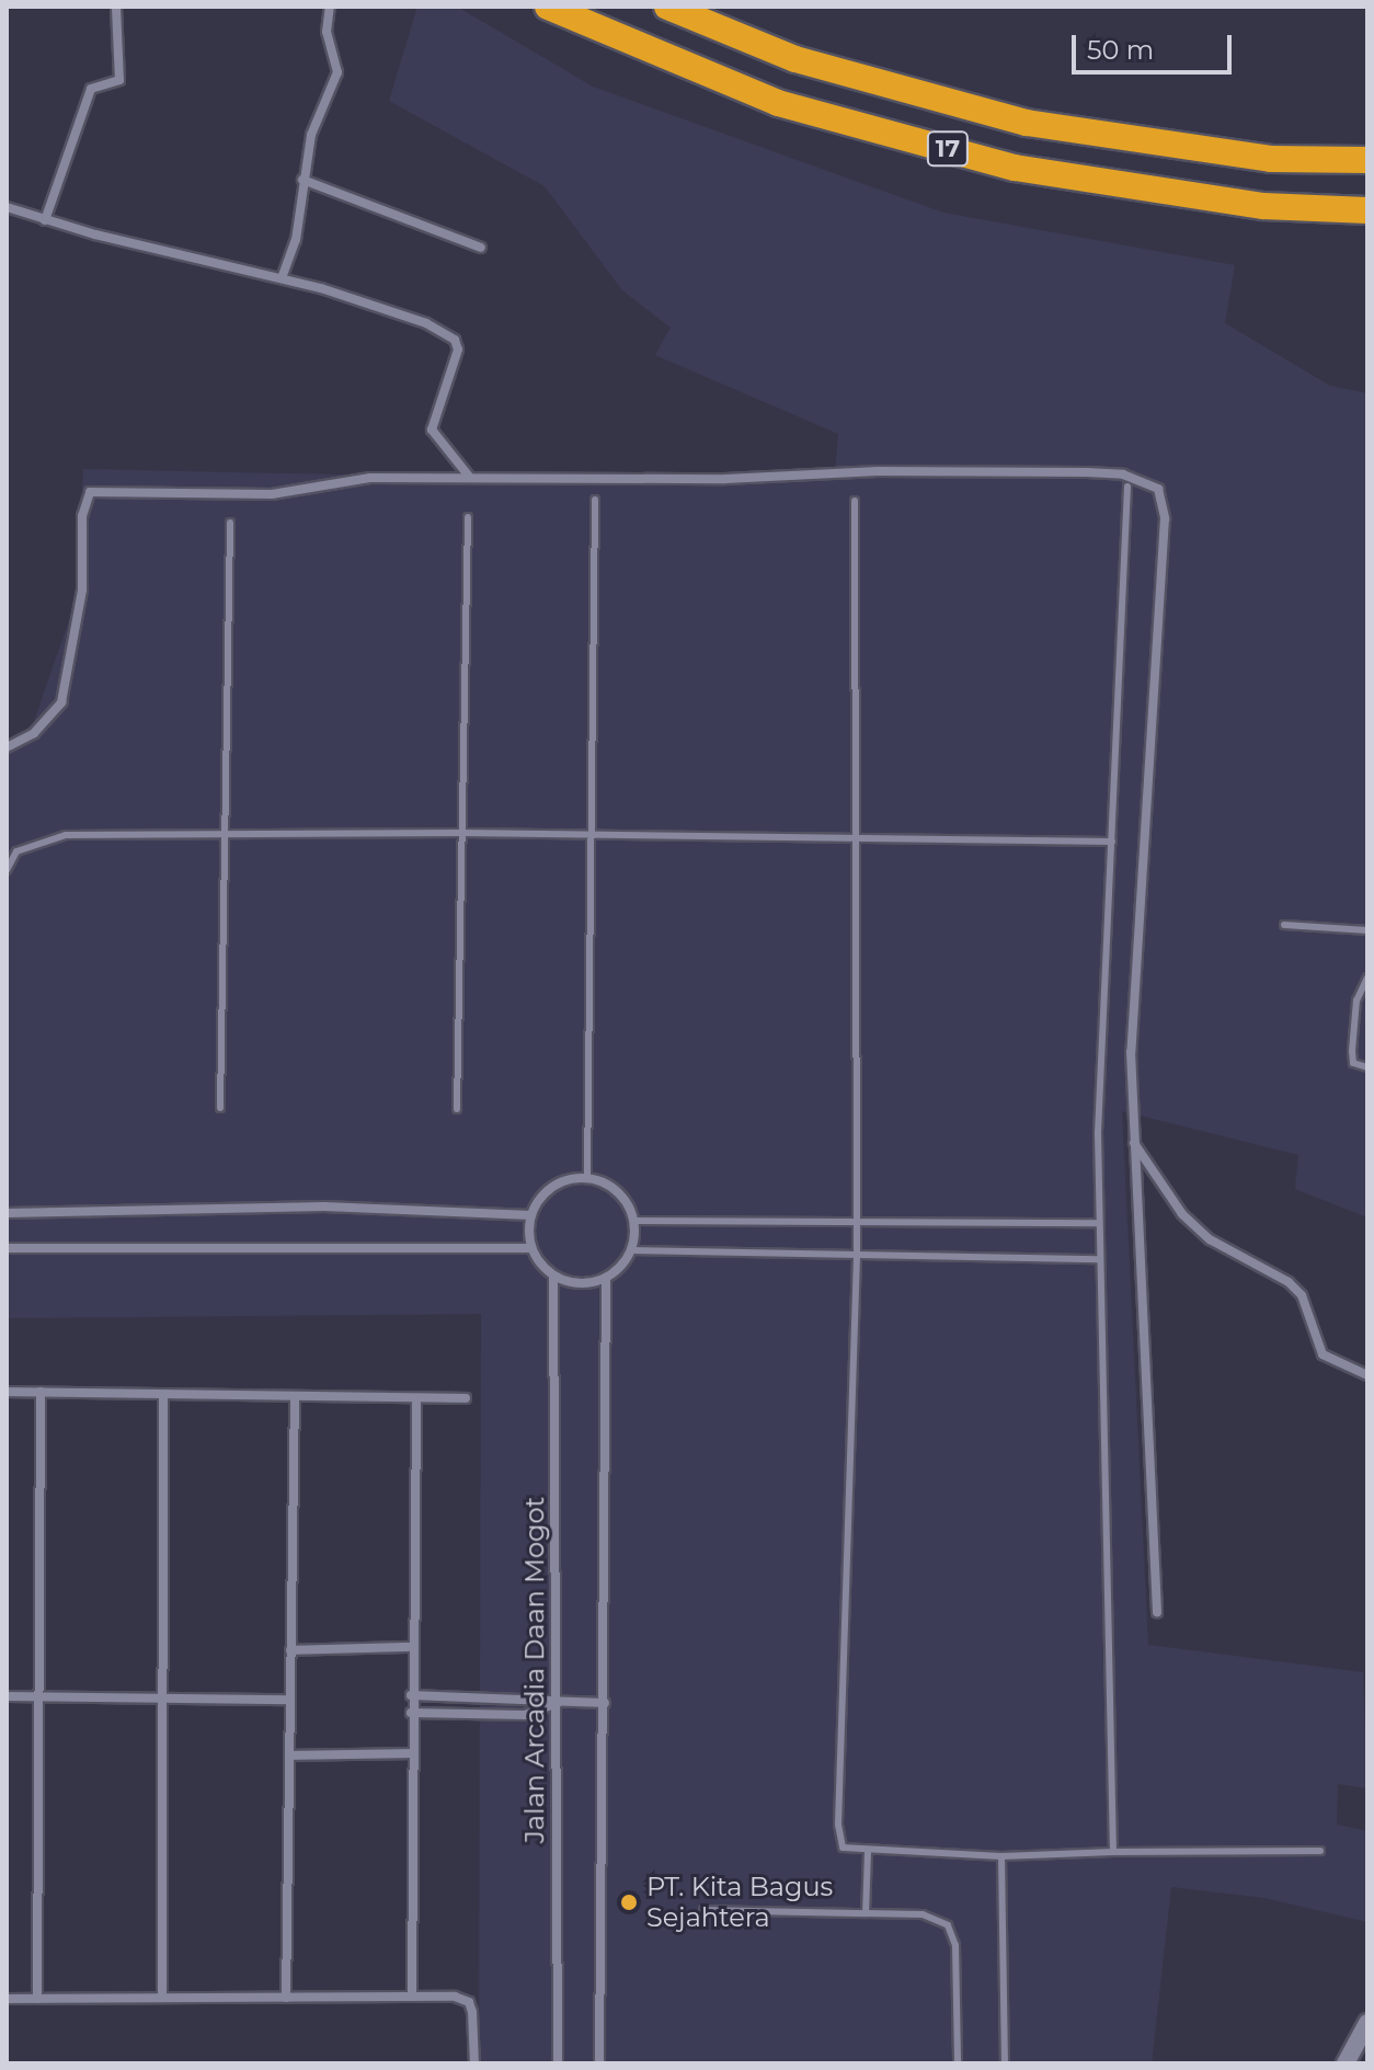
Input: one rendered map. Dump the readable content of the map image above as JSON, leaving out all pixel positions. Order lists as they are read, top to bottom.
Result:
{
  "streets": {
    "highway": ["17"],
    "street": ["Jalan Arcadia Daan Mogot"]
  },
  "places": ["PT. Kita Bagus Sejahtera"],
  "scale_bar": "50 m"
}
